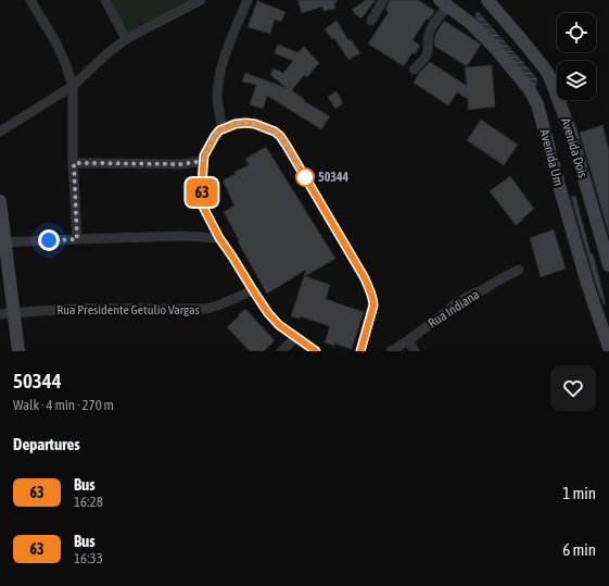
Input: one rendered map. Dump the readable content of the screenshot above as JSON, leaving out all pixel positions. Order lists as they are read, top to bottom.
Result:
{
  "streets": {
    "street": [
      "Avenida Dois",
      "Avenida Um",
      "Rua Indiana",
      "Rua Presidente Getulio Vargas"
    ]
  },
  "places": ["50344"],
  "lines": ["bus line 63"],
  "page": {
    "on_map": "63",
    "heading": [
      ["50344", "Walk · 4 min · 270 m"],
      "Departures"
    ],
    "list": [
      {
        "mark": "63",
        "name": "Bus",
        "note": "16:28",
        "value": "1 min"
      },
      {
        "mark": "63",
        "name": "Bus",
        "note": "16:33",
        "value": "6 min"
      }
    ]
  }
}
